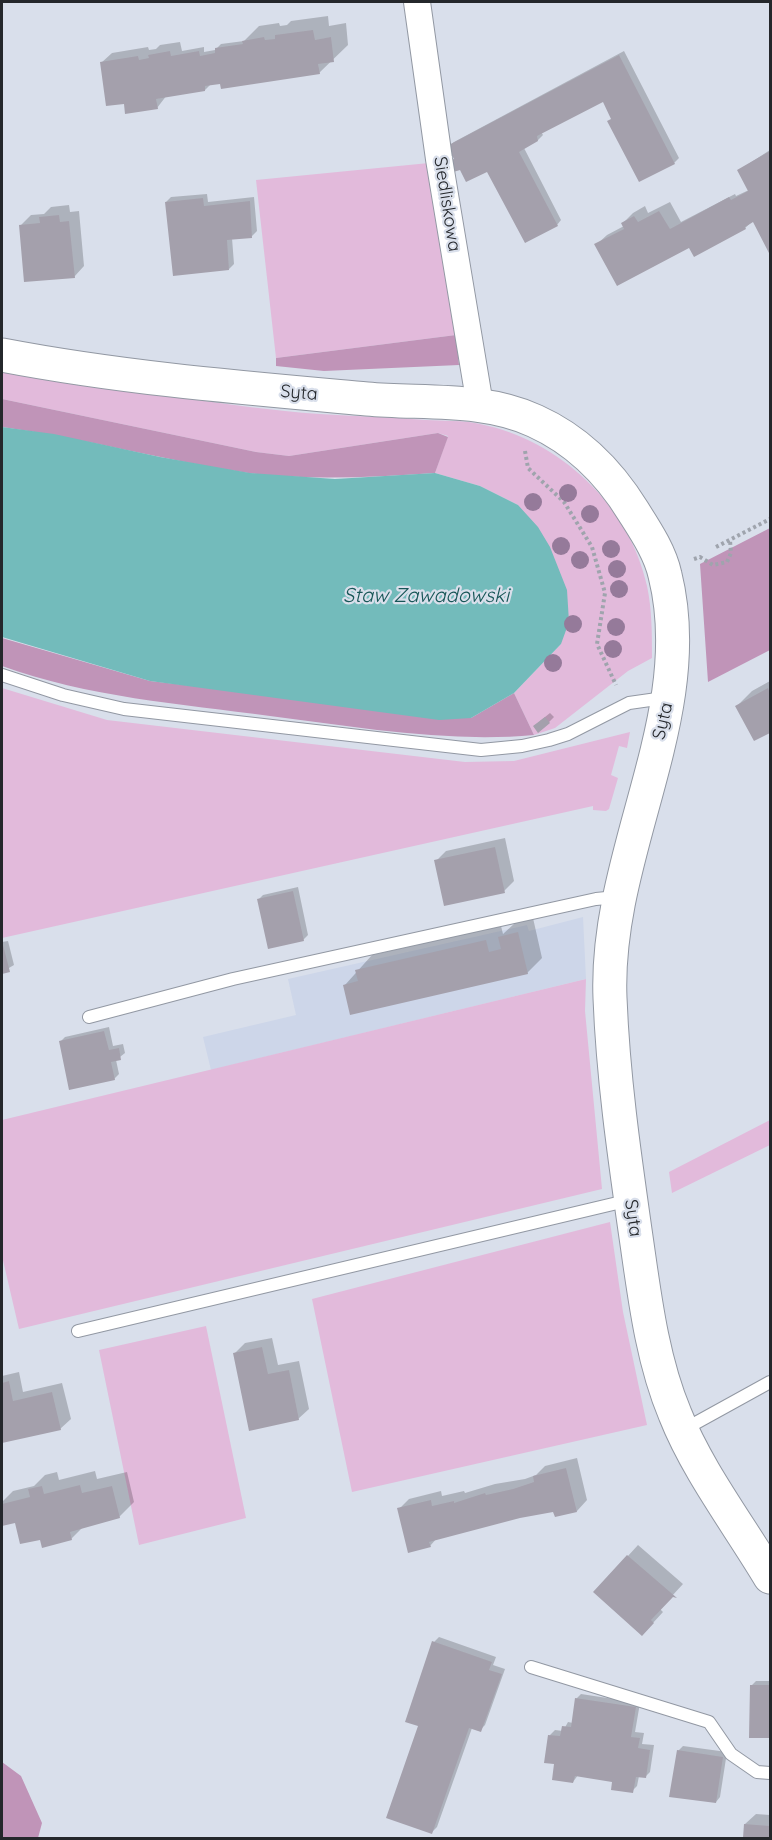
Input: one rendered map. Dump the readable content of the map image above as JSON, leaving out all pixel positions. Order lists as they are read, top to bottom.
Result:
{
  "streets": {
    "street": ["Siedliskowa", "Syta"]
  },
  "crossings": [
    ["Siedliskowa", "Syta"]
  ],
  "water": ["Staw Zawadowski"]
}
